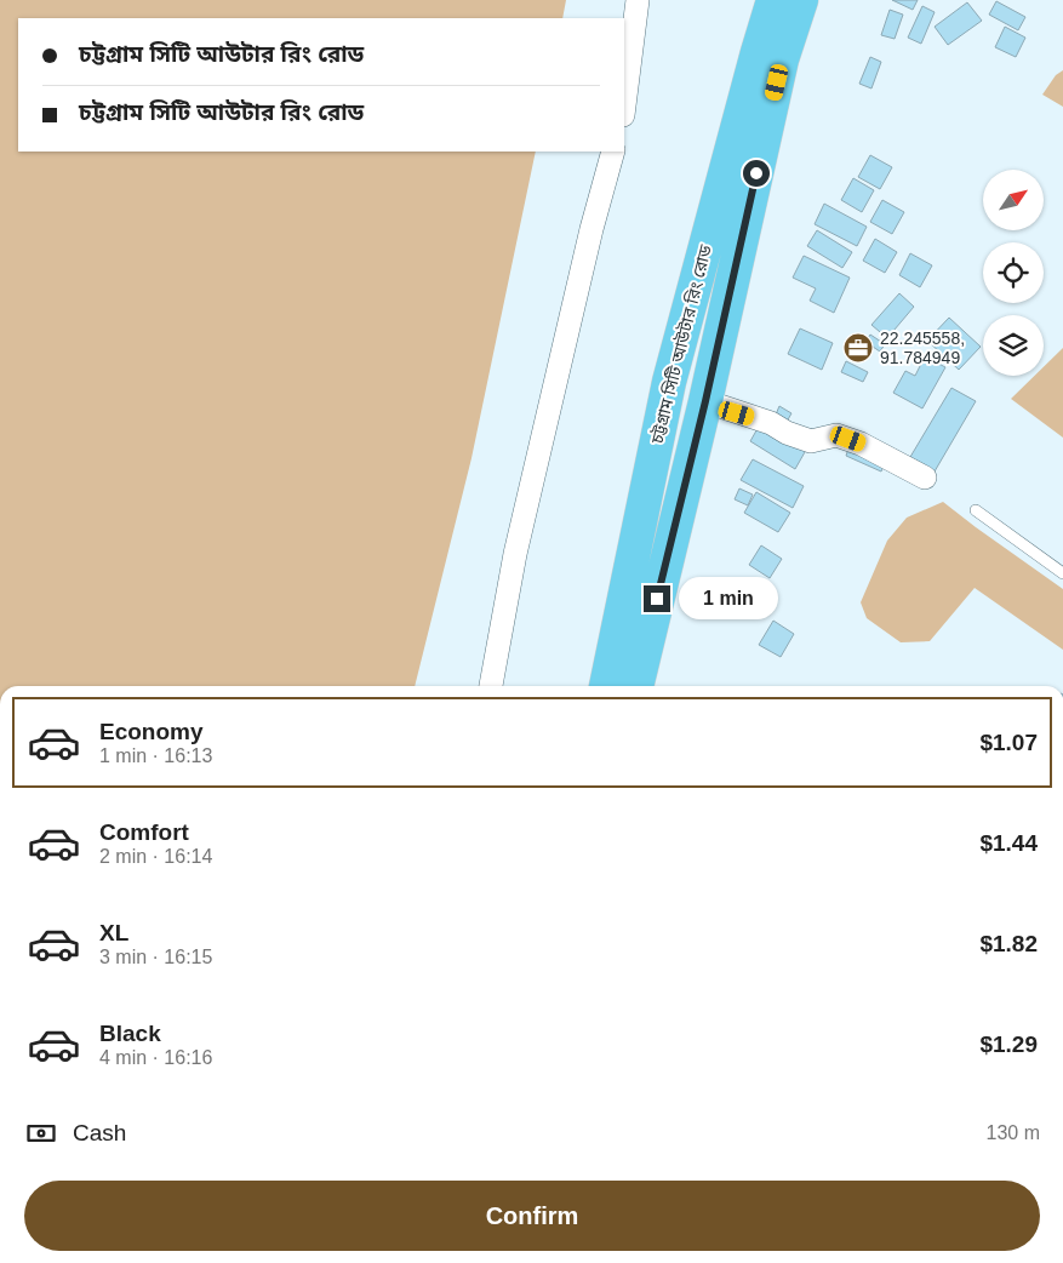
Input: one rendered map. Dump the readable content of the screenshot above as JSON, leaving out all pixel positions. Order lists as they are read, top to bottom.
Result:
{
  "streets": {
    "main road": ["চট্টগ্রাম সিটি আউটার রিং রোড"]
  },
  "places": {
    "office": ["22.245558, 91.784949"]
  },
  "north": "top right",
  "page": {
    "banner": ["চট্টগ্রাম সিটি আউটার রিং রোড", "চট্টগ্রাম সিটি আউটার রিং রোড"],
    "bubble": "1 min",
    "list": [
      {
        "name": "Economy",
        "note": "1 min · 16:13",
        "value": "$1.07"
      },
      {
        "name": "Comfort",
        "note": "2 min · 16:14",
        "value": "$1.44"
      },
      {
        "name": "XL",
        "note": "3 min · 16:15",
        "value": "$1.82"
      },
      {
        "name": "Black",
        "note": "4 min · 16:16",
        "value": "$1.29"
      }
    ],
    "pay": ["Cash", "130 m"],
    "buttons": "Confirm"
  }
}
